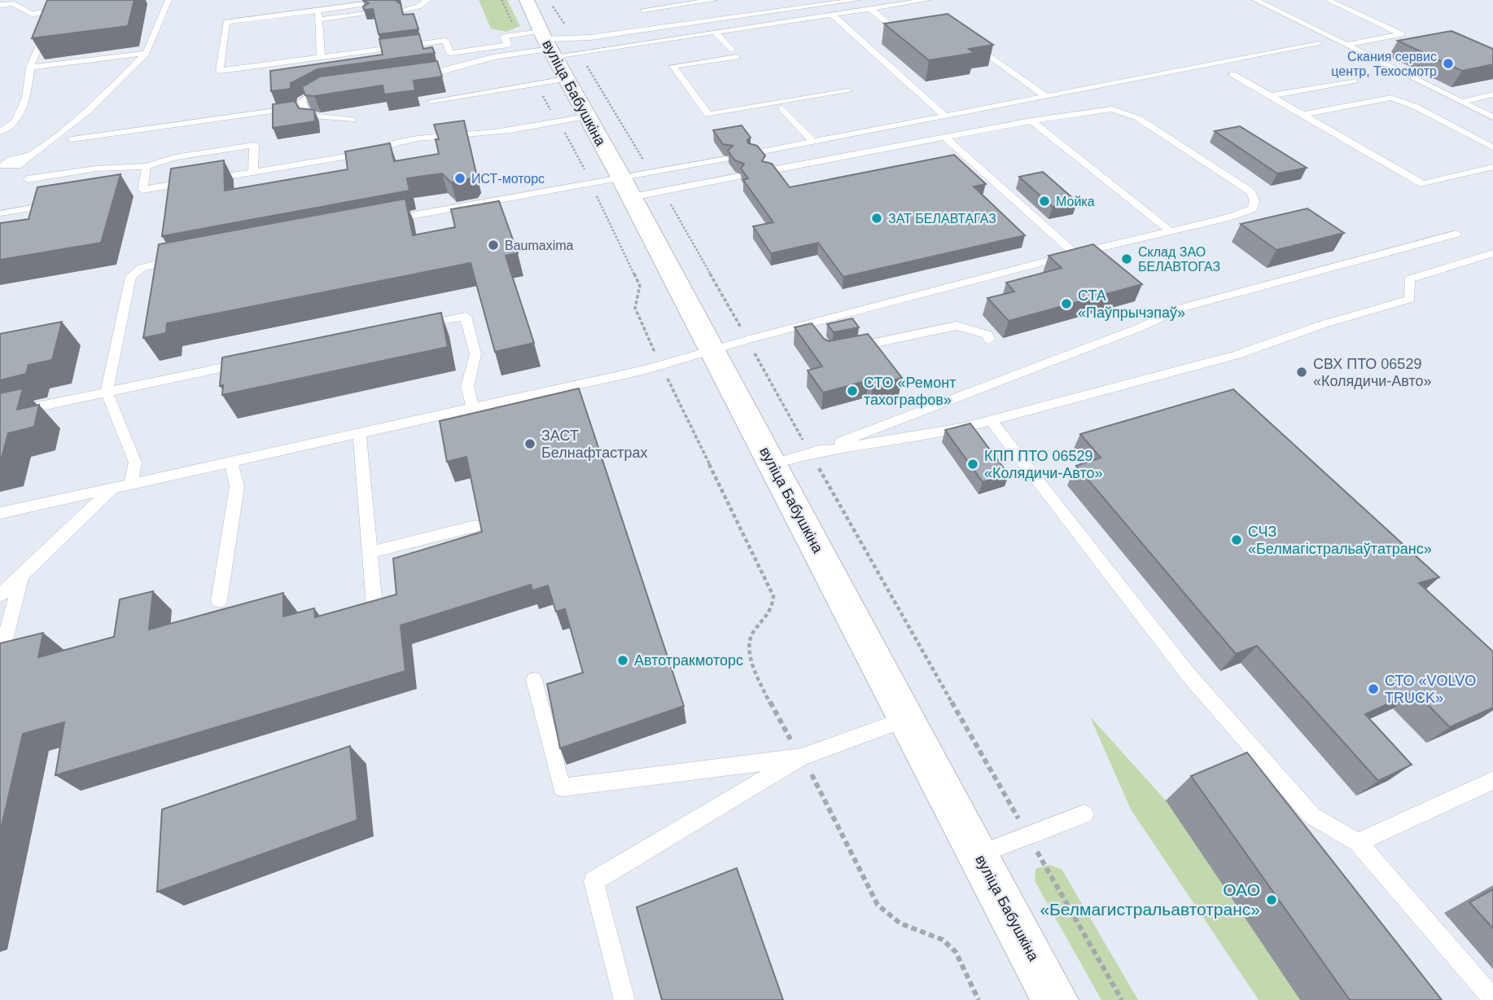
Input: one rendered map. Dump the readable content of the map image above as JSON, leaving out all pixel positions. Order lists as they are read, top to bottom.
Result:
{
  "streets": {
    "street": ["вуліца Бабушкіна"]
  },
  "places": [
    "Скания сервис центр, Техосмотр",
    "ИСТ-моторс",
    "Мойка",
    "ЗАТ БЕЛАВТАГАЗ",
    "Baumaxima",
    "Склад ЗАО БЕЛАВТОГАЗ",
    "СТА «Паўпрычэпаў»",
    "СВХ ПТО 06529 «Колядичи-Авто»",
    "СТО «Ремонт тахографов»",
    "ЗАСТ Белнафтастрах",
    "КПП ПТО 06529 «Колядичи-Авто»",
    "СЧЗ «Белмагістральаўтатранс»",
    "Автотракмоторс",
    "СТО «VOLVO TRUCK»",
    "ОАО «Белмагистральавтотранс»"
  ]
}
